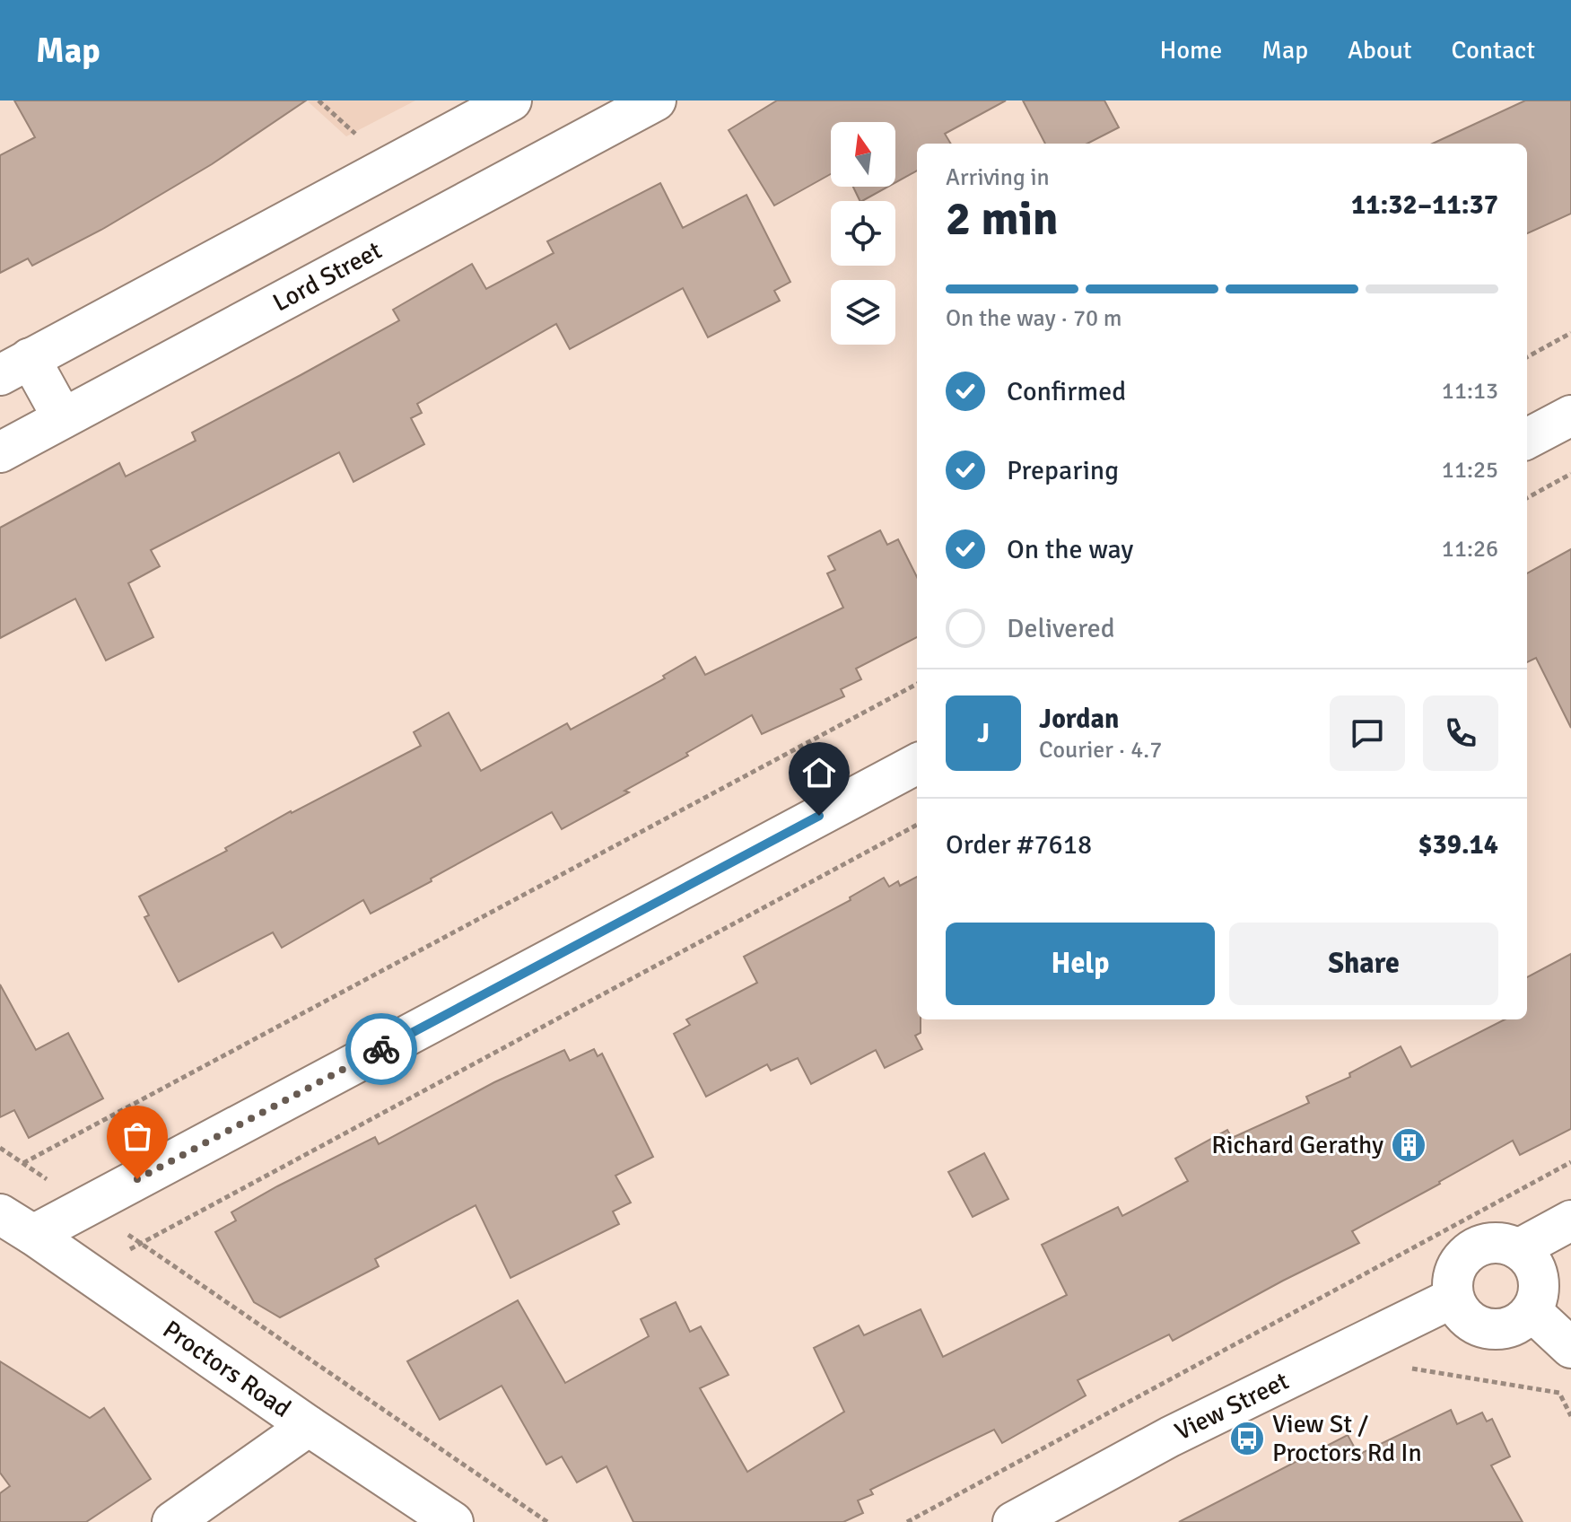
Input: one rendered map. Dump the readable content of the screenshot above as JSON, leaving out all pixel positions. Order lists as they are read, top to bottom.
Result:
{
  "streets": {
    "street": ["Lord Street", "Proctors Road", "View Street"]
  },
  "places": {
    "building": ["Richard Gerathy"],
    "bus stop": ["View St / Proctors Rd In"]
  },
  "north": "top",
  "page": {
    "header": "Map",
    "nav": [
      "Home",
      "Map",
      "About",
      "Contact"
    ],
    "heading": ["2 min", "Arriving in", "11:32–11:37"],
    "panel": [
      "Jordan",
      "Courier · 4.7",
      "Order #7618",
      "$39.14"
    ],
    "bar": "On the way · 70 m",
    "list": [
      ["Confirmed", "11:13"],
      ["Preparing", "11:25"],
      ["On the way", "11:26"],
      "Delivered"
    ],
    "round": "J",
    "buttons": ["Help", "Share"]
  }
}
